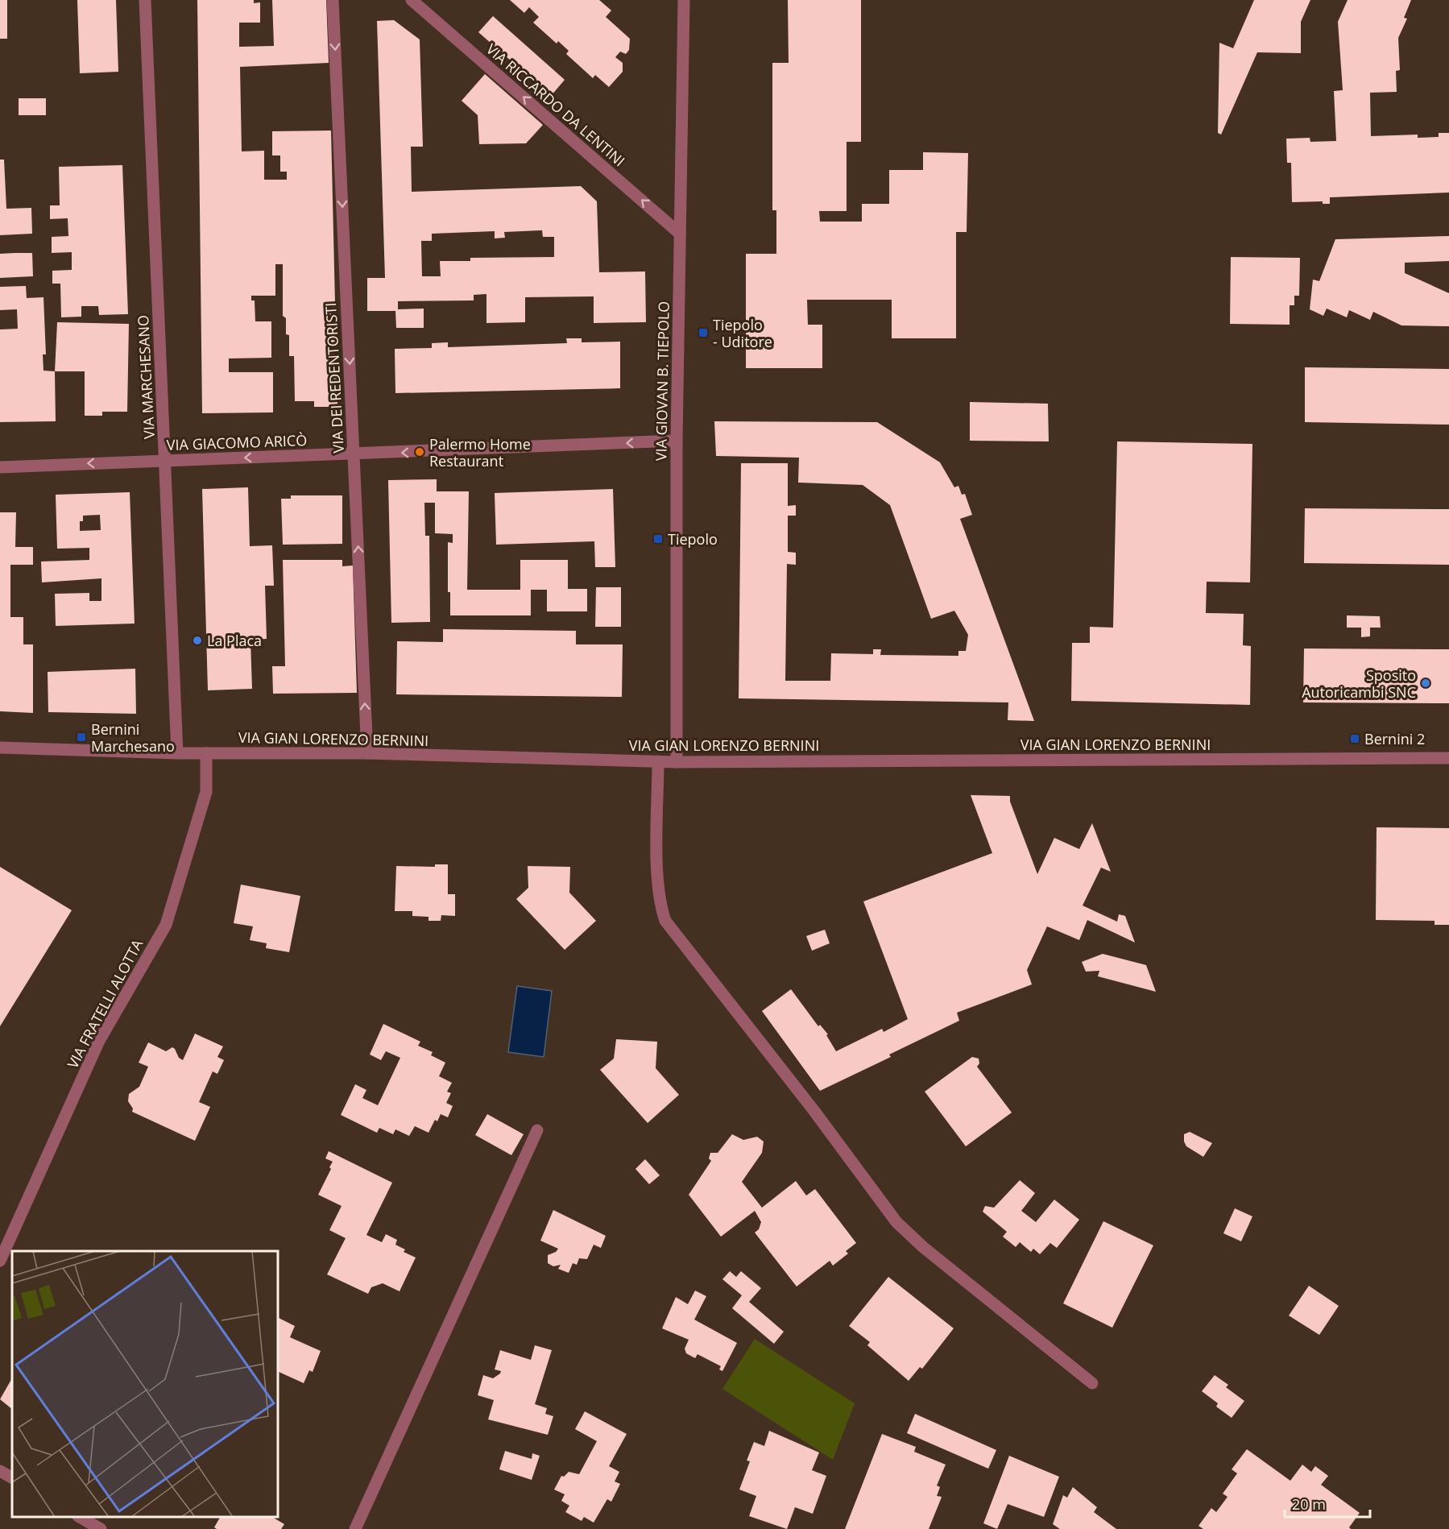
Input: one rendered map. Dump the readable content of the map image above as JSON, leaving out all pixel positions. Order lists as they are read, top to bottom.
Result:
{
  "streets": {
    "street": [
      "VIA RICCARDO DA LENTINI",
      "VIA MARCHESANO",
      "VIA DEI REDENTORISTI",
      "VIA GIOVAN B. TIEPOLO",
      "VIA GIACOMO ARICÒ",
      "VIA GIAN LORENZO BERNINI",
      "VIA FRATELLI ALOTTA"
    ]
  },
  "crossings": [
    ["VIA RICCARDO DA LENTINI", "VIA GIOVAN B. TIEPOLO"],
    ["VIA MARCHESANO", "VIA GIACOMO ARICÒ"],
    ["VIA MARCHESANO", "VIA GIAN LORENZO BERNINI"],
    ["VIA DEI REDENTORISTI", "VIA GIACOMO ARICÒ"],
    ["VIA DEI REDENTORISTI", "VIA GIAN LORENZO BERNINI"],
    ["VIA GIOVAN B. TIEPOLO", "VIA GIACOMO ARICÒ"],
    ["VIA GIOVAN B. TIEPOLO", "VIA GIAN LORENZO BERNINI"],
    ["VIA GIAN LORENZO BERNINI", "VIA FRATELLI ALOTTA"]
  ],
  "one_way": ["VIA RICCARDO DA LENTINI", "VIA GIACOMO ARICÒ"],
  "places": {
    "transit": [
      "Tiepolo - Uditore",
      "Tiepolo",
      "Bernini Marchesano",
      "Bernini 2"
    ],
    "other": ["Palermo Home Restaurant", "La Placa", "Sposito Autoricambi SNC"]
  },
  "scale_bar": "20 m"
}
